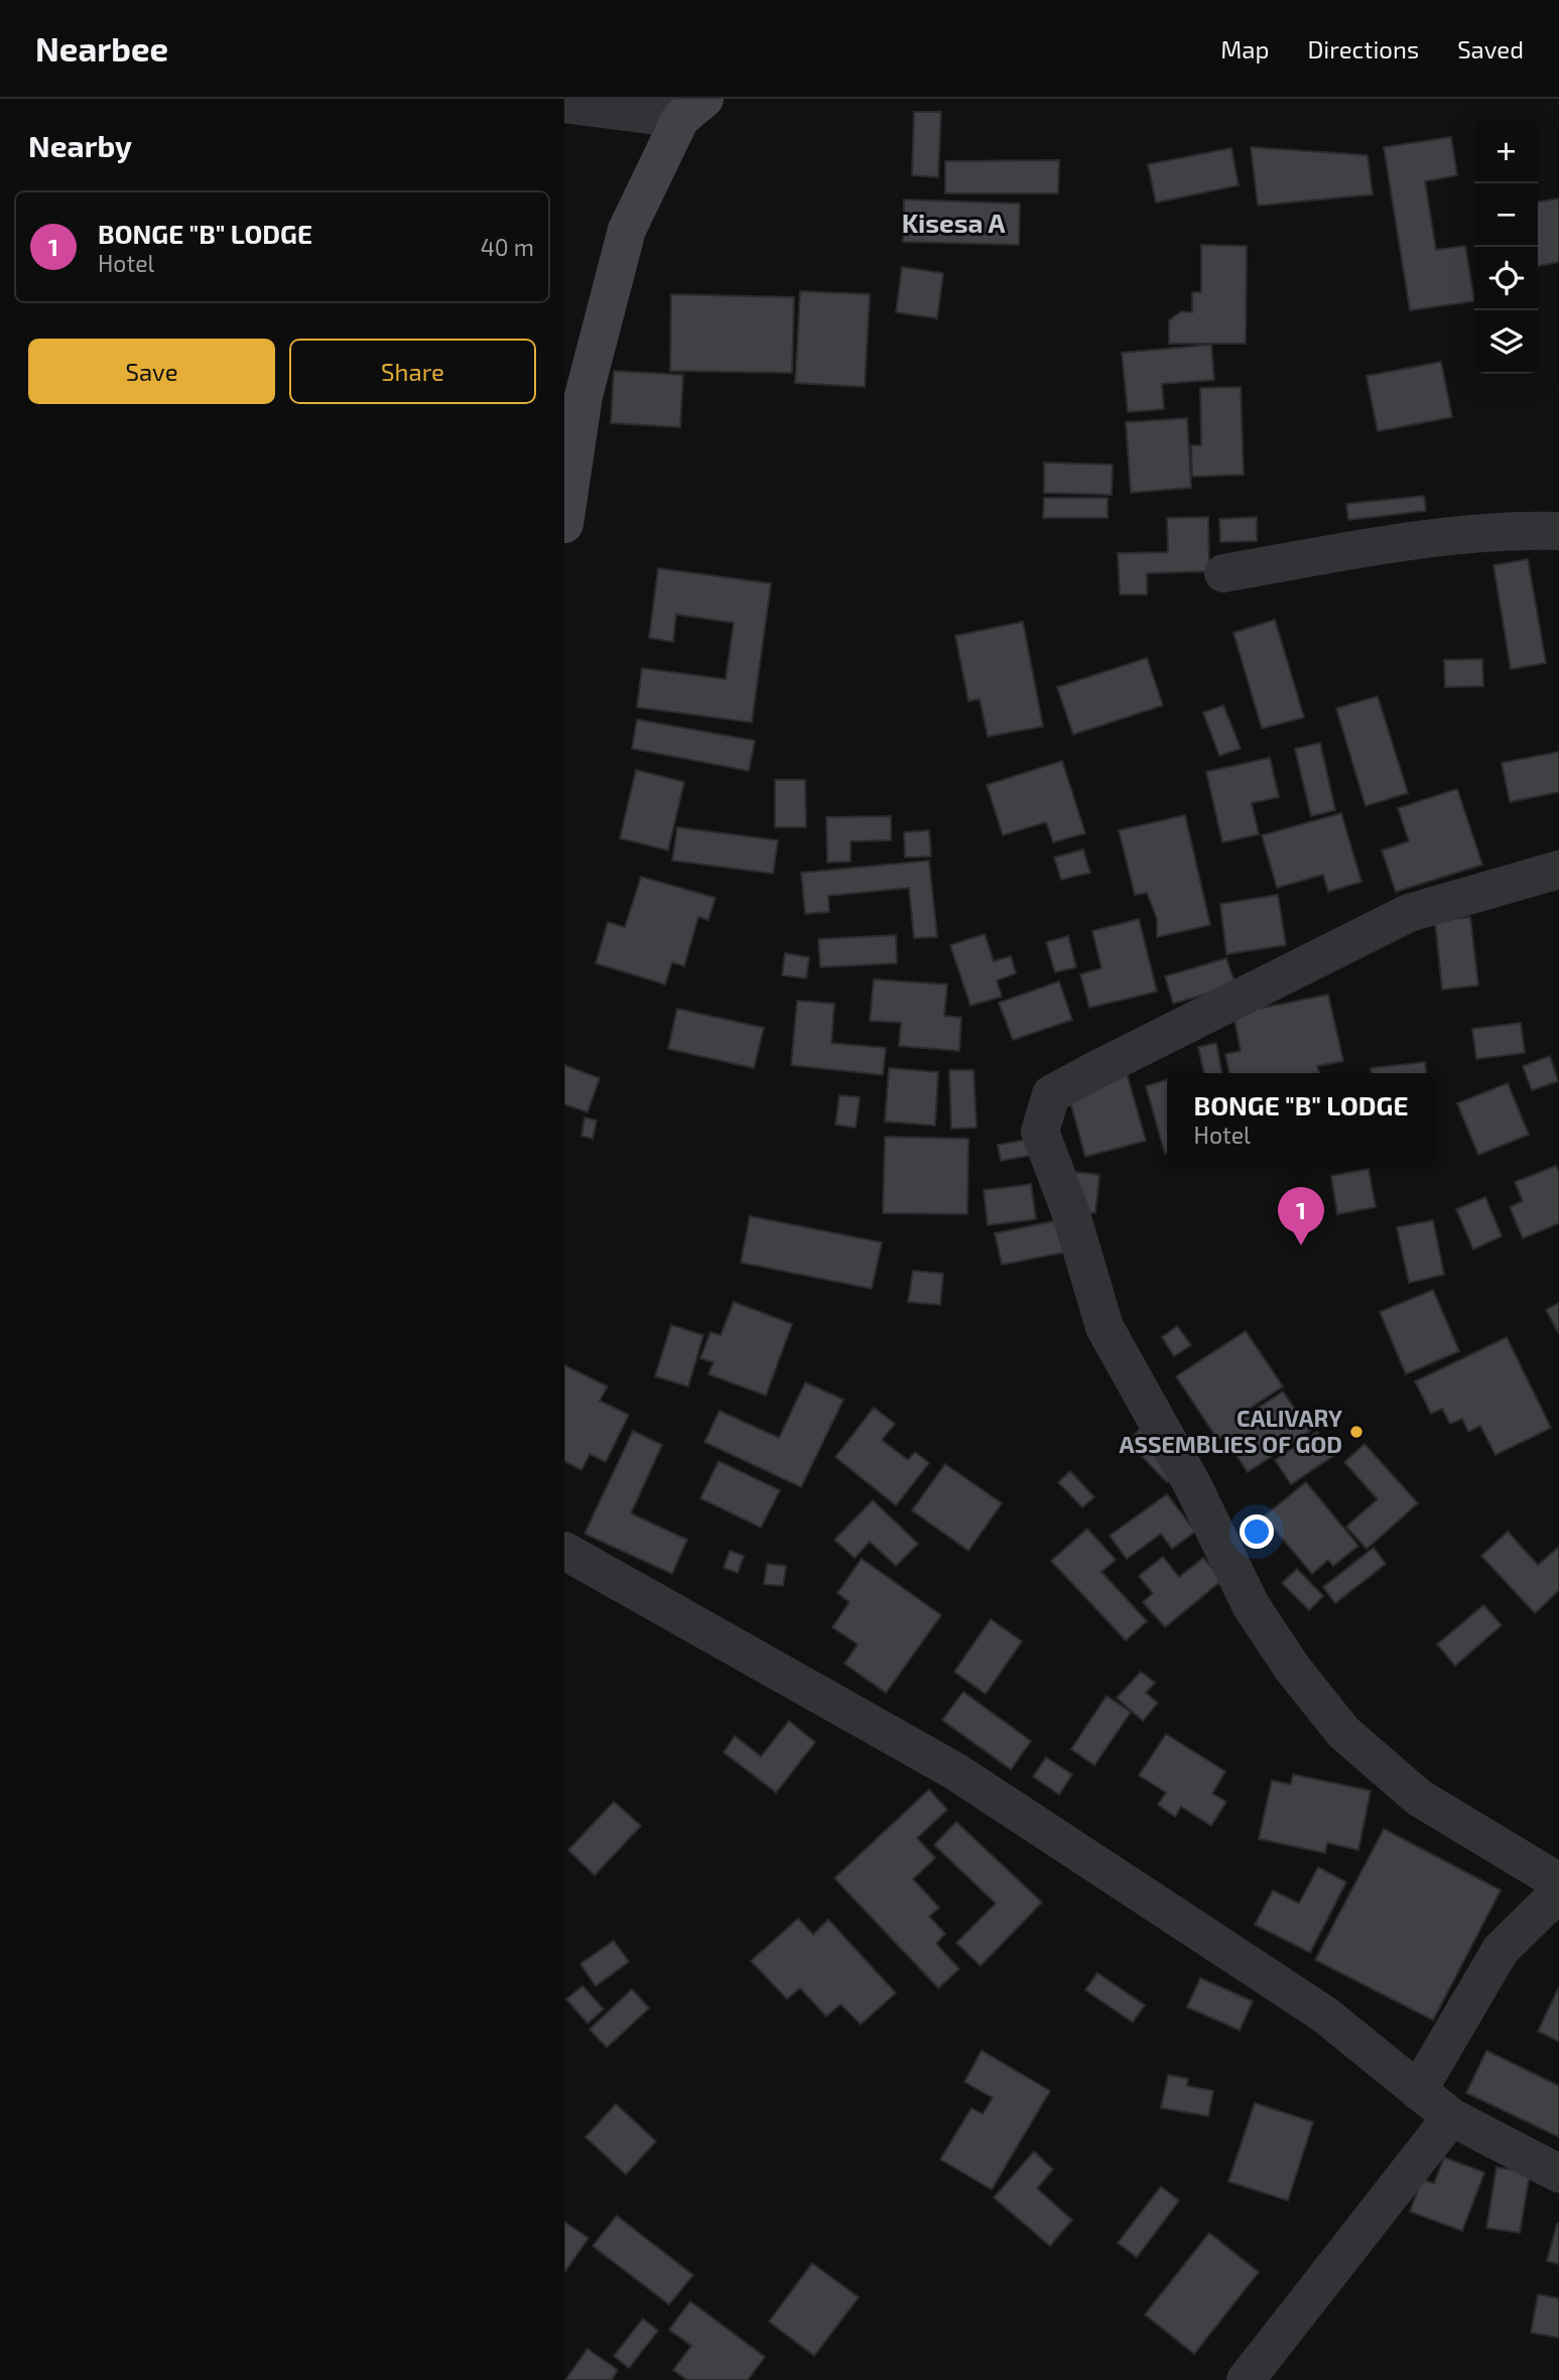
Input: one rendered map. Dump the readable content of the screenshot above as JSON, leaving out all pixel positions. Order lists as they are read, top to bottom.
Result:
{
  "districts": ["Kisesa A"],
  "places": ["CALIVARY ASSEMBLIES OF GOD"],
  "page": {
    "header": "Nearbee",
    "nav": ["Map", "Directions", "Saved"],
    "heading": "Nearby",
    "map_buttons": ["+", "−"],
    "list": [
      {
        "mark": "1",
        "name": "BONGE \"B\" LODGE",
        "note": "Hotel",
        "value": "40 m"
      }
    ],
    "buttons": ["Save", "Share"],
    "popup": ["BONGE \"B\" LODGE", "Hotel"],
    "pins": "1"
  }
}
